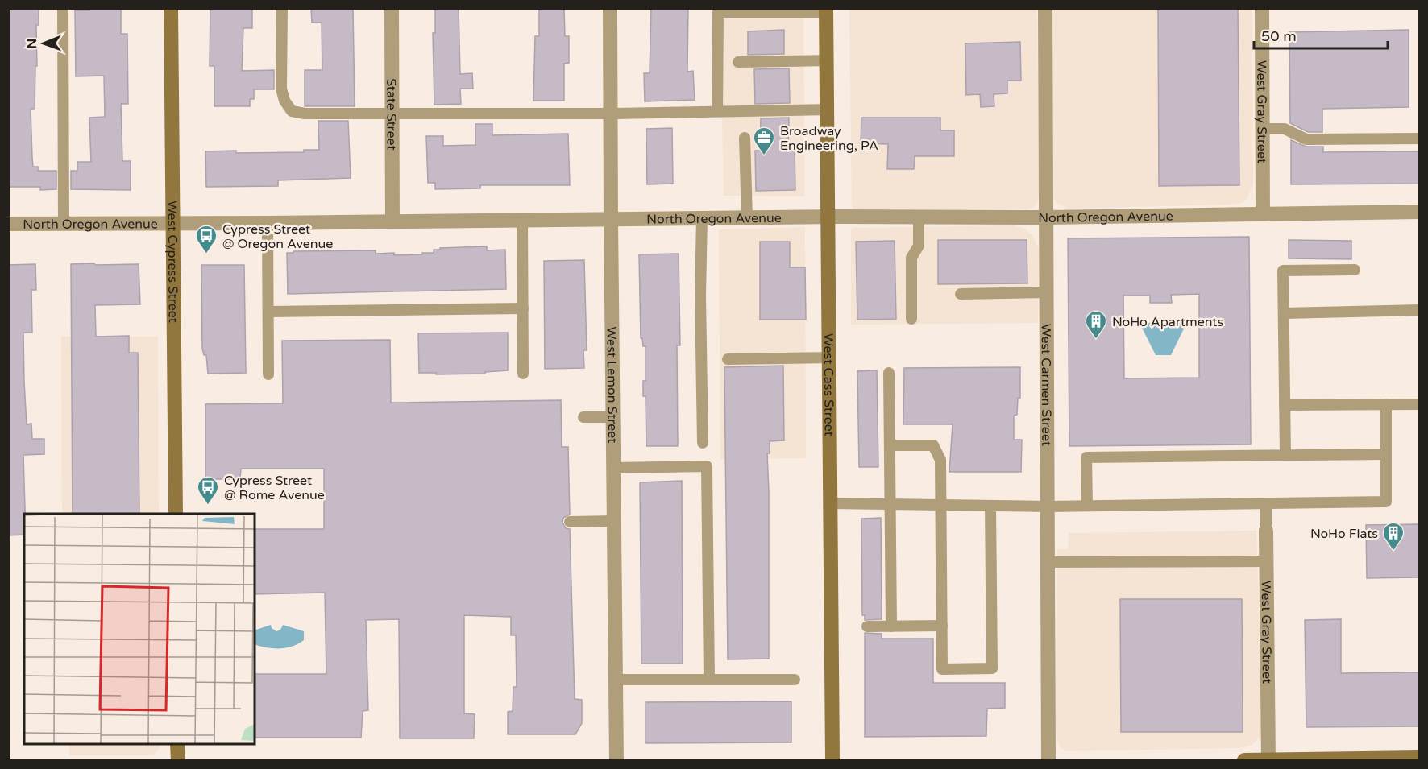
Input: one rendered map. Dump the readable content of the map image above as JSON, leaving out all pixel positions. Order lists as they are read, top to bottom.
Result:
{
  "streets": {
    "street": [
      "West Gray Street",
      "State Street",
      "North Oregon Avenue",
      "West Cypress Street",
      "West Cass Street",
      "West Carmen Street",
      "West Lemon Street"
    ]
  },
  "crossings": [
    ["West Gray Street", "North Oregon Avenue"],
    ["State Street", "North Oregon Avenue"],
    ["North Oregon Avenue", "West Cypress Street"],
    ["North Oregon Avenue", "West Cass Street"],
    ["North Oregon Avenue", "West Carmen Street"],
    ["North Oregon Avenue", "West Lemon Street"]
  ],
  "places": {
    "office": ["Broadway Engineering, PA"],
    "bus stop": ["Cypress Street @ Oregon Avenue", "Cypress Street @ Rome Avenue"],
    "building": ["NoHo Apartments", "NoHo Flats"]
  },
  "scale_bar": "50 m",
  "north": "left"
}
